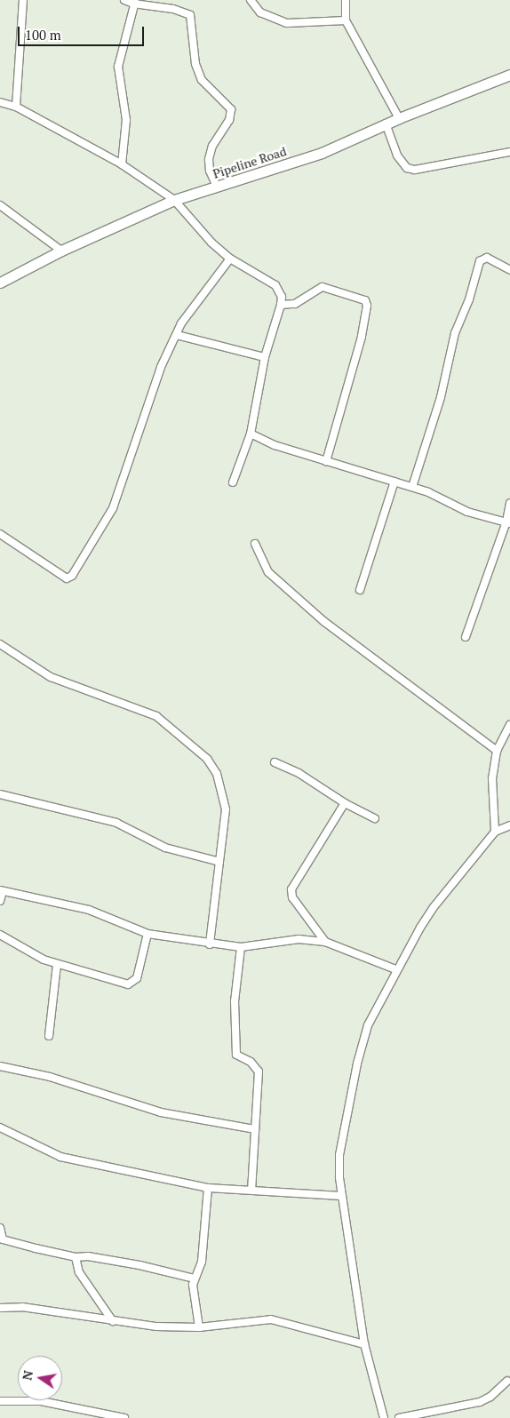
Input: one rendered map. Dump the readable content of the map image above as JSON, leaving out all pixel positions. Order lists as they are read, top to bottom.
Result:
{
  "streets": {
    "street": ["Pipeline Road"]
  },
  "scale_bar": "100 m",
  "north": "left"
}
